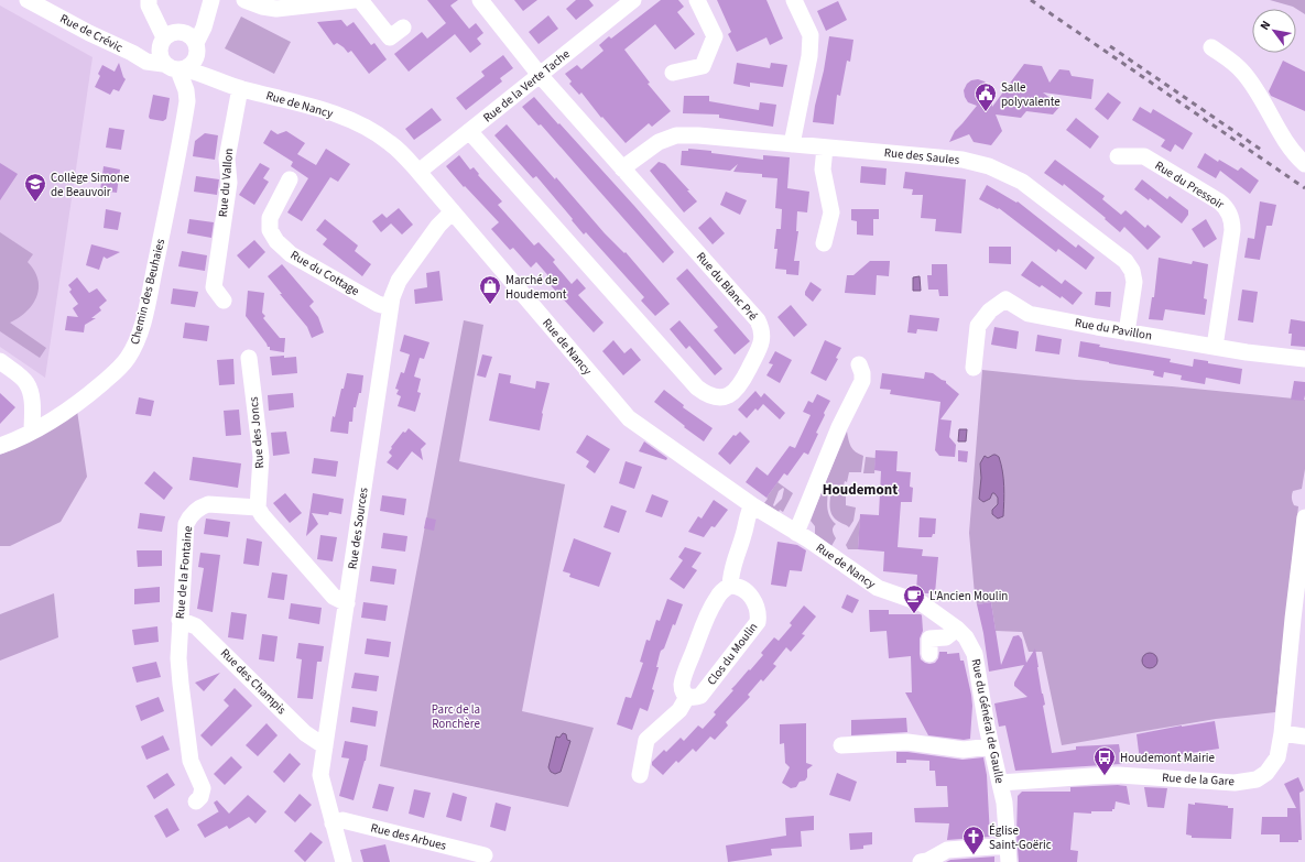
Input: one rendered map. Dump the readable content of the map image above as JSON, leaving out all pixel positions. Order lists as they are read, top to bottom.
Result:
{
  "streets": {
    "street": [
      "Rue de Crévic",
      "Rue de la Verte Tache",
      "Rue de Nancy",
      "Rue des Saules",
      "Rue du Vallon",
      "Rue du Pressoir",
      "Rue du Cottage",
      "Rue du Blanc Pré",
      "Chemin des Beuhaies",
      "Rue du Pavillon",
      "Rue des Joncs",
      "Rue des Sources",
      "Rue de la Fontaine",
      "Clos du Moulin",
      "Rue des Champis",
      "Rue du Général de Gaulle",
      "Rue de la Gare",
      "Rue des Arbues"
    ]
  },
  "crossings": [
    ["Rue de Crévic", "Rue de Nancy"],
    ["Rue de Crévic", "Chemin des Beuhaies"],
    ["Rue de la Verte Tache", "Rue de Nancy"],
    ["Rue de la Verte Tache", "Rue du Blanc Pré"],
    ["Rue de Nancy", "Rue du Vallon"],
    ["Rue de Nancy", "Chemin des Beuhaies"],
    ["Rue de Nancy", "Rue des Sources"],
    ["Rue de Nancy", "Rue du Général de Gaulle"],
    ["Rue des Saules", "Rue du Blanc Pré"],
    ["Rue des Saules", "Rue du Pavillon"],
    ["Rue du Pressoir", "Rue du Pavillon"],
    ["Rue du Cottage", "Rue des Sources"],
    ["Rue des Joncs", "Rue de la Fontaine"],
    ["Rue des Sources", "Rue des Champis"],
    ["Rue des Sources", "Rue des Arbues"],
    ["Rue de la Fontaine", "Rue des Champis"],
    ["Rue du Général de Gaulle", "Rue de la Gare"]
  ],
  "districts": ["Houdemont"],
  "parks": ["Parc de la Ronchère"],
  "places": {
    "public building": ["Salle polyvalente"],
    "school or university": ["Collège Simone de Beauvoir"],
    "shop": ["Marché de Houdemont"],
    "cafe": ["L'Ancien Moulin"],
    "bus stop": ["Houdemont Mairie"],
    "church": ["Église Saint-Goëric"]
  },
  "north": "top left"
}
